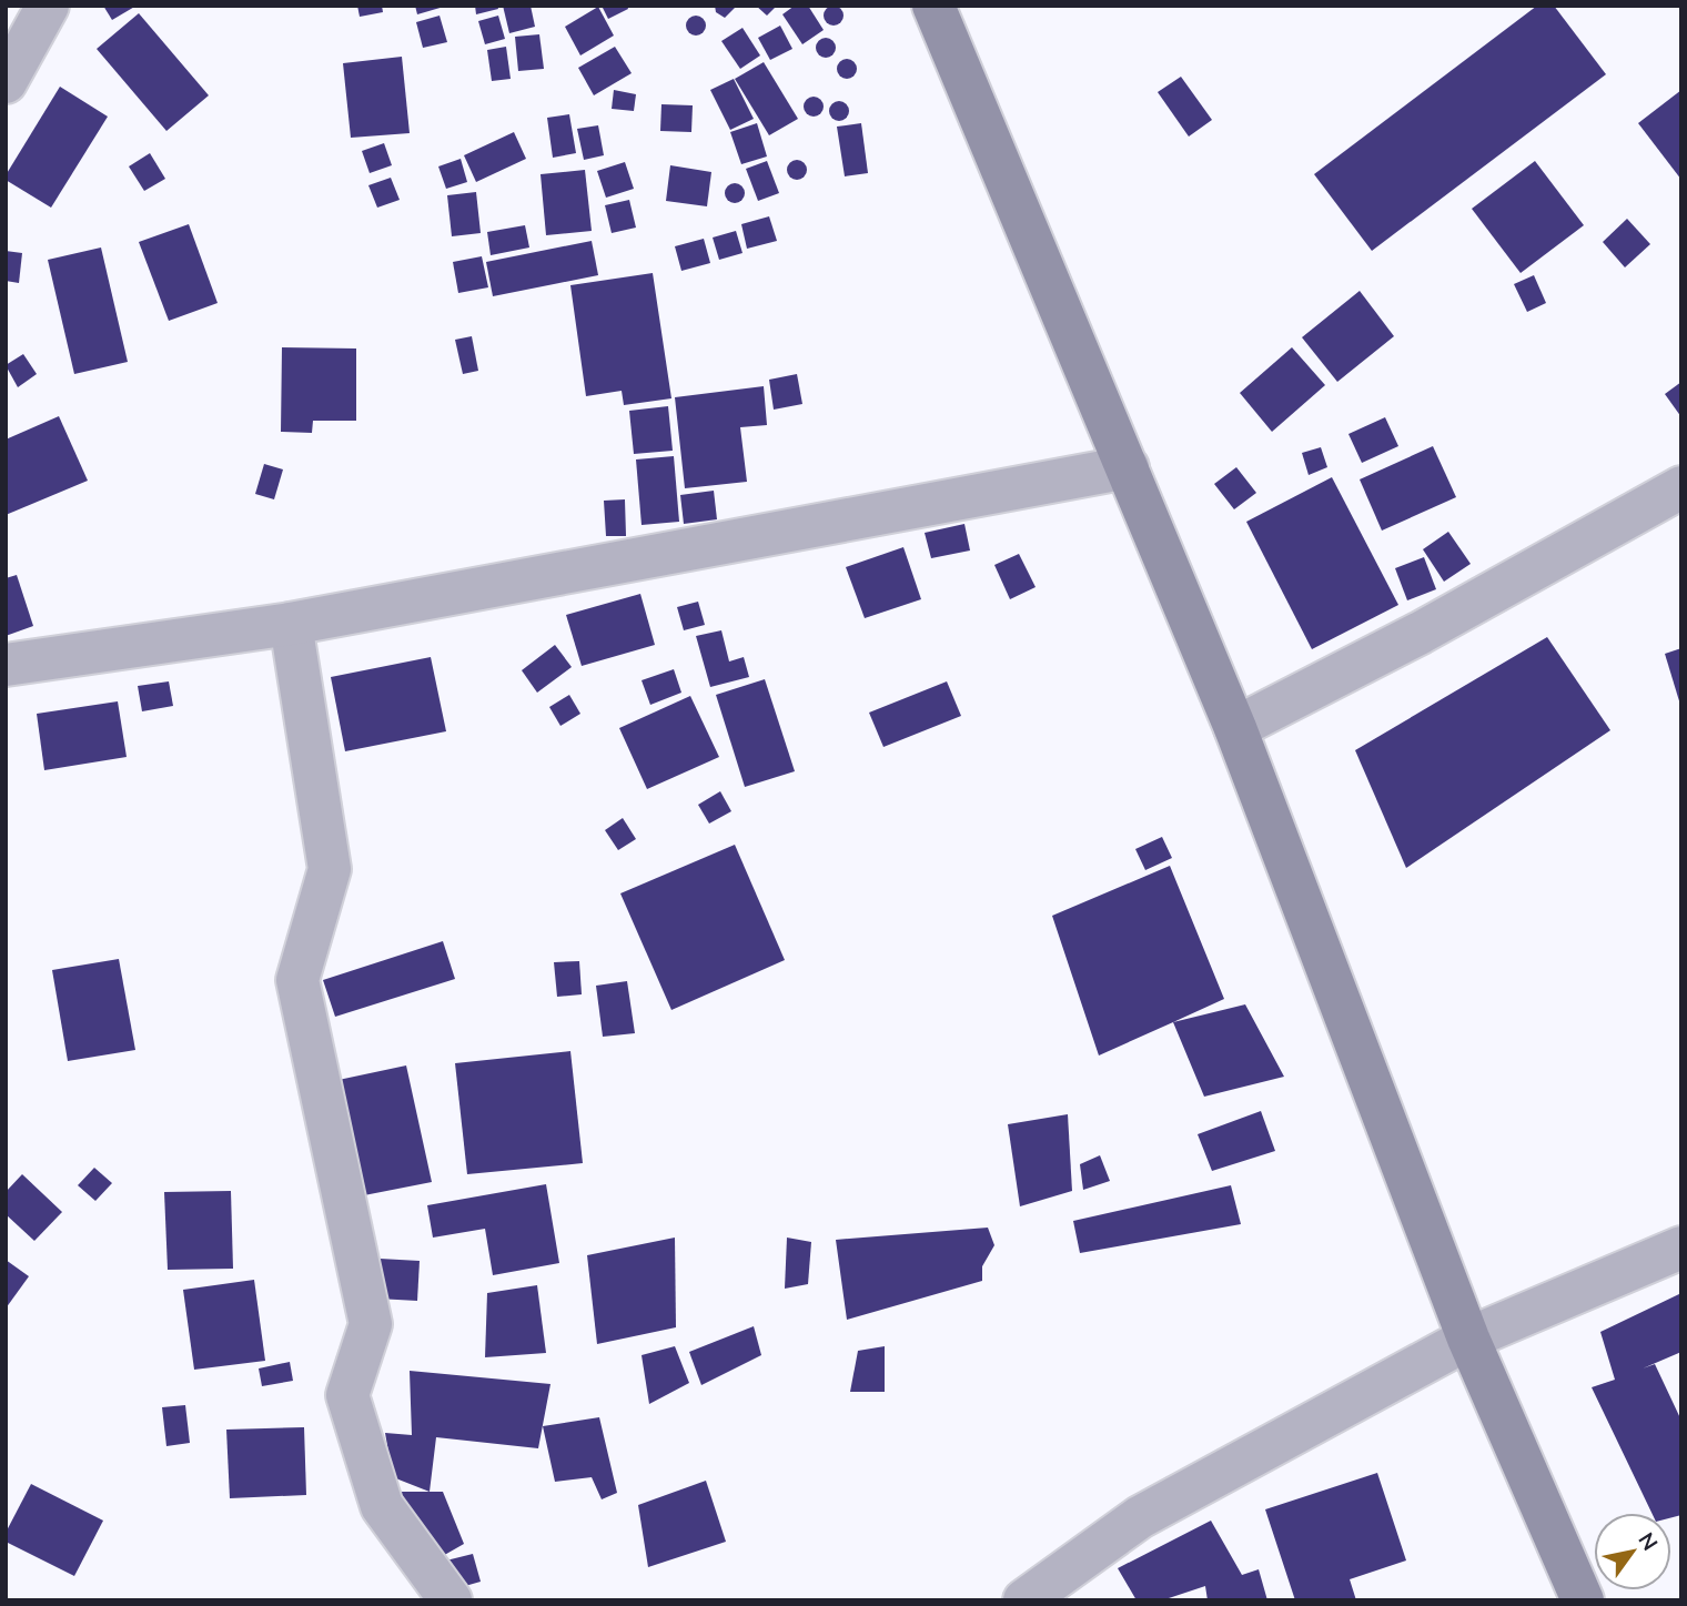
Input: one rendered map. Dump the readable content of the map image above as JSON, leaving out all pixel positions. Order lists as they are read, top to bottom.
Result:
{
  "north": "top right"
}
